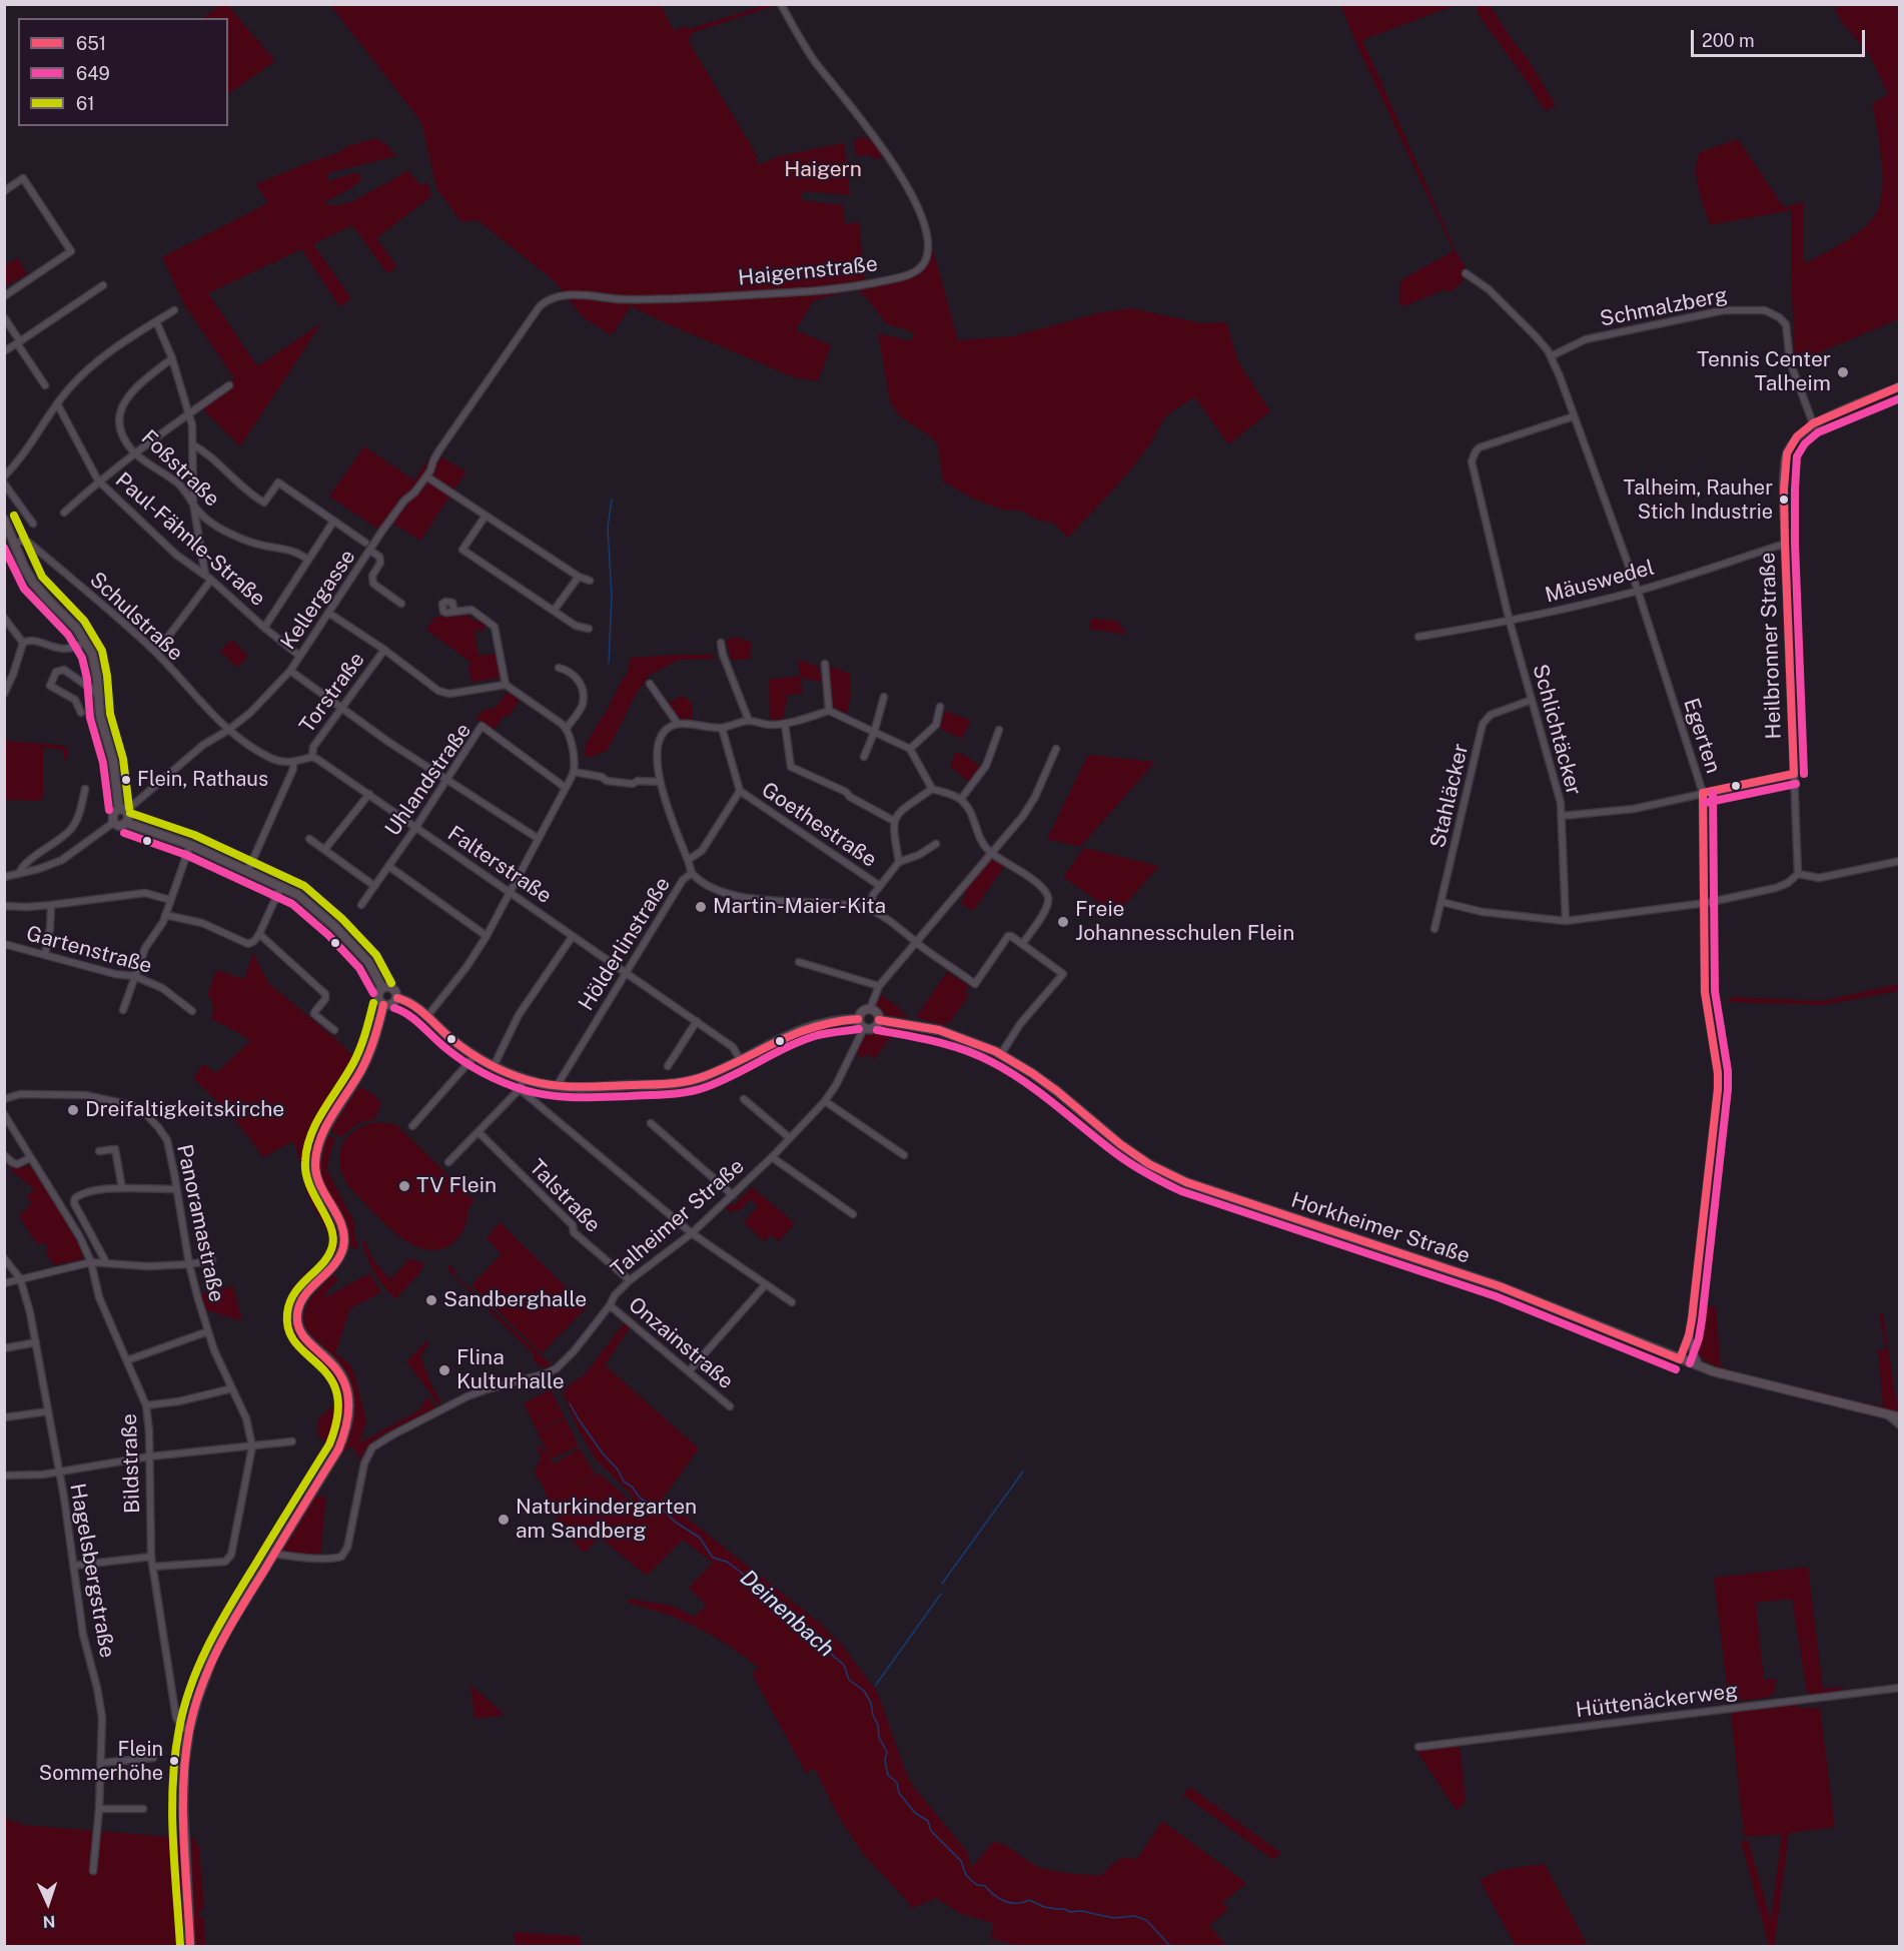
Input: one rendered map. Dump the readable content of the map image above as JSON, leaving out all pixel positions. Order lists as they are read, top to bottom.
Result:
{
  "streets": {
    "main road": ["Horkheimer Straße"],
    "street": [
      "Haigernstraße",
      "Schmalzberg",
      "Foßstraße",
      "Paul-Fähnle-Straße",
      "Mäuswedel",
      "Kellergasse",
      "Schulstraße",
      "Heilbronner Straße",
      "Torstraße",
      "Schlichtäcker",
      "Egerten",
      "Uhlandstraße",
      "Stahläcker",
      "Goethestraße",
      "Falterstraße",
      "Hölderlinstraße",
      "Gartenstraße",
      "Talstraße",
      "Talheimer Straße",
      "Panoramastraße",
      "Onzainstraße",
      "Bildstraße",
      "Hagelsbergstraße",
      "Hüttenäckerweg"
    ]
  },
  "crossings": [
    ["Haigernstraße", "Kellergasse"],
    ["Schmalzberg", "Heilbronner Straße"],
    ["Schmalzberg", "Egerten"],
    ["Paul-Fähnle-Straße", "Kellergasse"],
    ["Mäuswedel", "Heilbronner Straße"],
    ["Mäuswedel", "Schlichtäcker"],
    ["Mäuswedel", "Egerten"],
    ["Kellergasse", "Schulstraße"],
    ["Torstraße", "Falterstraße"],
    ["Schlichtäcker", "Egerten"],
    ["Schlichtäcker", "Stahläcker"],
    ["Egerten", "Horkheimer Straße"],
    ["Uhlandstraße", "Falterstraße"],
    ["Goethestraße", "Hölderlinstraße"],
    ["Falterstraße", "Hölderlinstraße"],
    ["Talstraße", "Talheimer Straße"],
    ["Talheimer Straße", "Horkheimer Straße"],
    ["Talheimer Straße", "Onzainstraße"]
  ],
  "water": ["Deinenbach"],
  "parks": ["Haigern"],
  "places": [
    "Tennis Center Talheim",
    "Talheim, Rauher Stich Industrie",
    "Flein, Rathaus",
    "Martin-Maier-Kita",
    "Freie Johannesschulen Flein",
    "Dreifaltigkeitskirche",
    "TV Flein",
    "Sandberghalle",
    "Flina Kulturhalle",
    "Naturkindergarten am Sandberg",
    "Flein Sommerhöhe"
  ],
  "lines": ["transit line 651", "transit line 649", "transit line 61"],
  "legend": ["651", "649", "61"],
  "scale_bar": "200 m",
  "north": "bottom"
}
